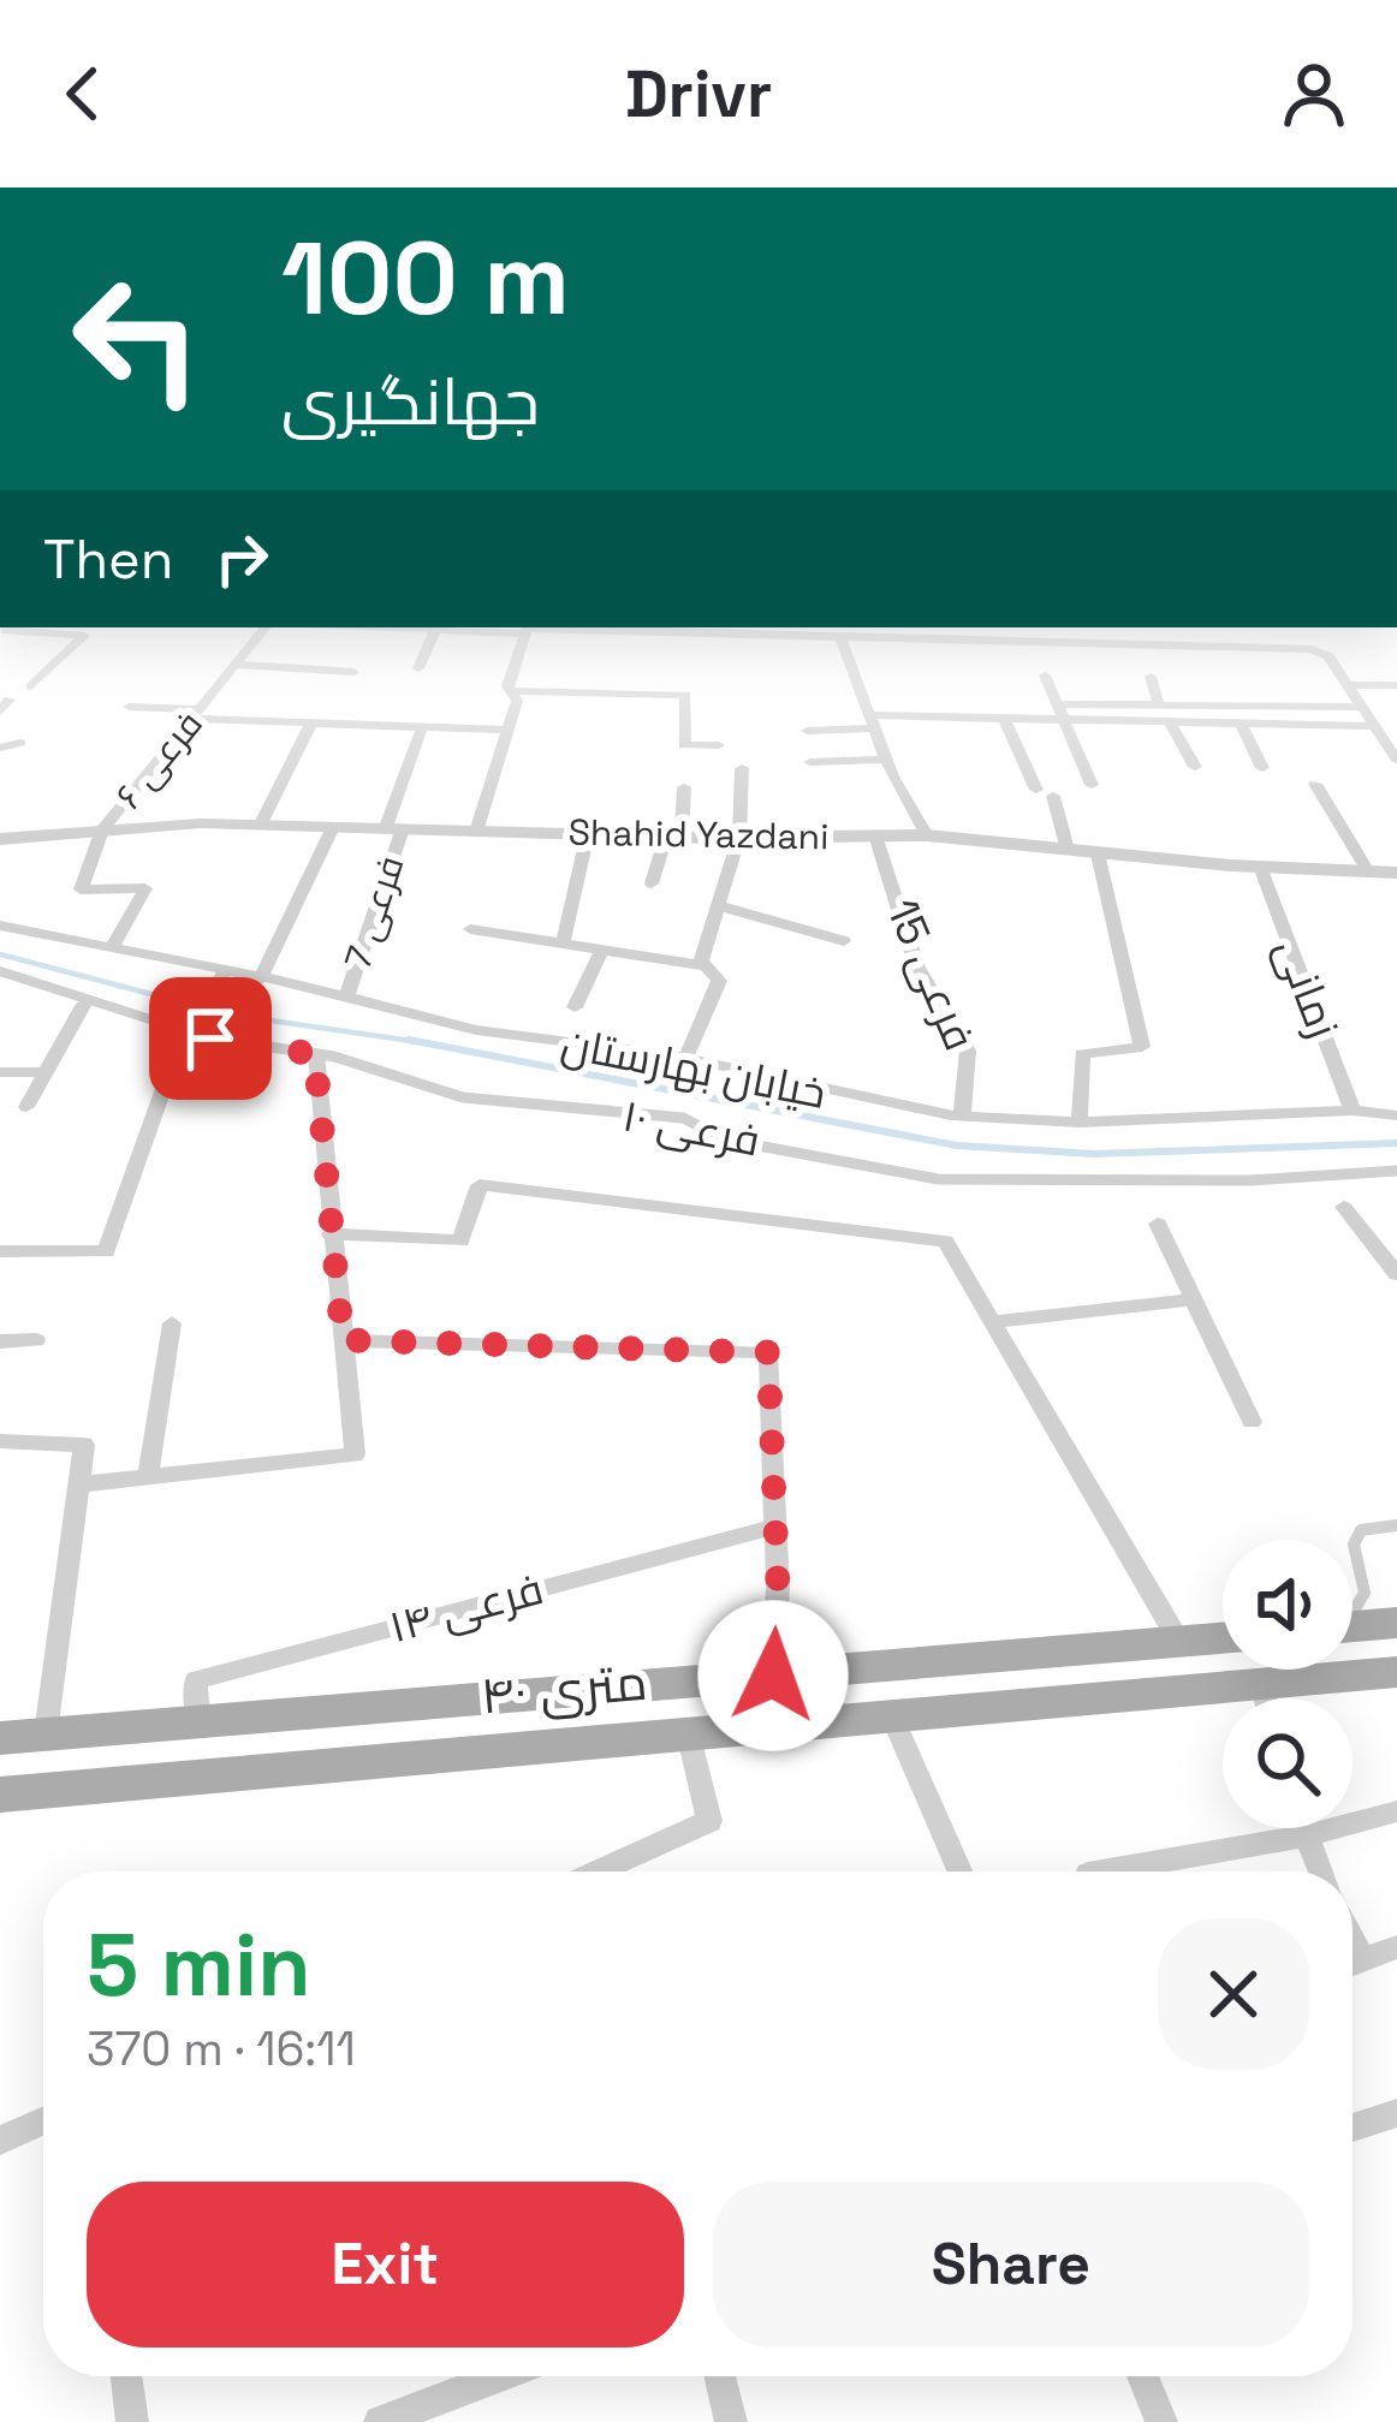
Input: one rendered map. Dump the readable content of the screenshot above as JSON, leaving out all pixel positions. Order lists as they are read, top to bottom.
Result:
{
  "streets": {
    "main road": ["۴۰ متری"],
    "street": [
      "فرعی ۶",
      "Shahid Yazdani",
      "فرعی 7",
      "فرعی 15",
      "زمانی",
      "خیابان بهارستان",
      "فرعی ۱۰",
      "فرعی ۱۴"
    ]
  },
  "crossings": [
    ["فرعی ۶", "Shahid Yazdani"],
    ["Shahid Yazdani", "فرعی 7"],
    ["Shahid Yazdani", "فرعی 15"],
    ["Shahid Yazdani", "زمانی"],
    ["فرعی 7", "خیابان بهارستان"],
    ["فرعی 15", "خیابان بهارستان"],
    ["زمانی", "خیابان بهارستان"],
    ["فرعی ۱۰", "۴۰ متری"],
    ["فرعی ۱۴", "۴۰ متری"]
  ],
  "page": {
    "header": "Drivr",
    "turn": ["100 m", "جهانگیری"],
    "then": "Then",
    "heading": ["5 min", "370 m · 16:11"],
    "buttons": ["Exit", "Share"]
  }
}
